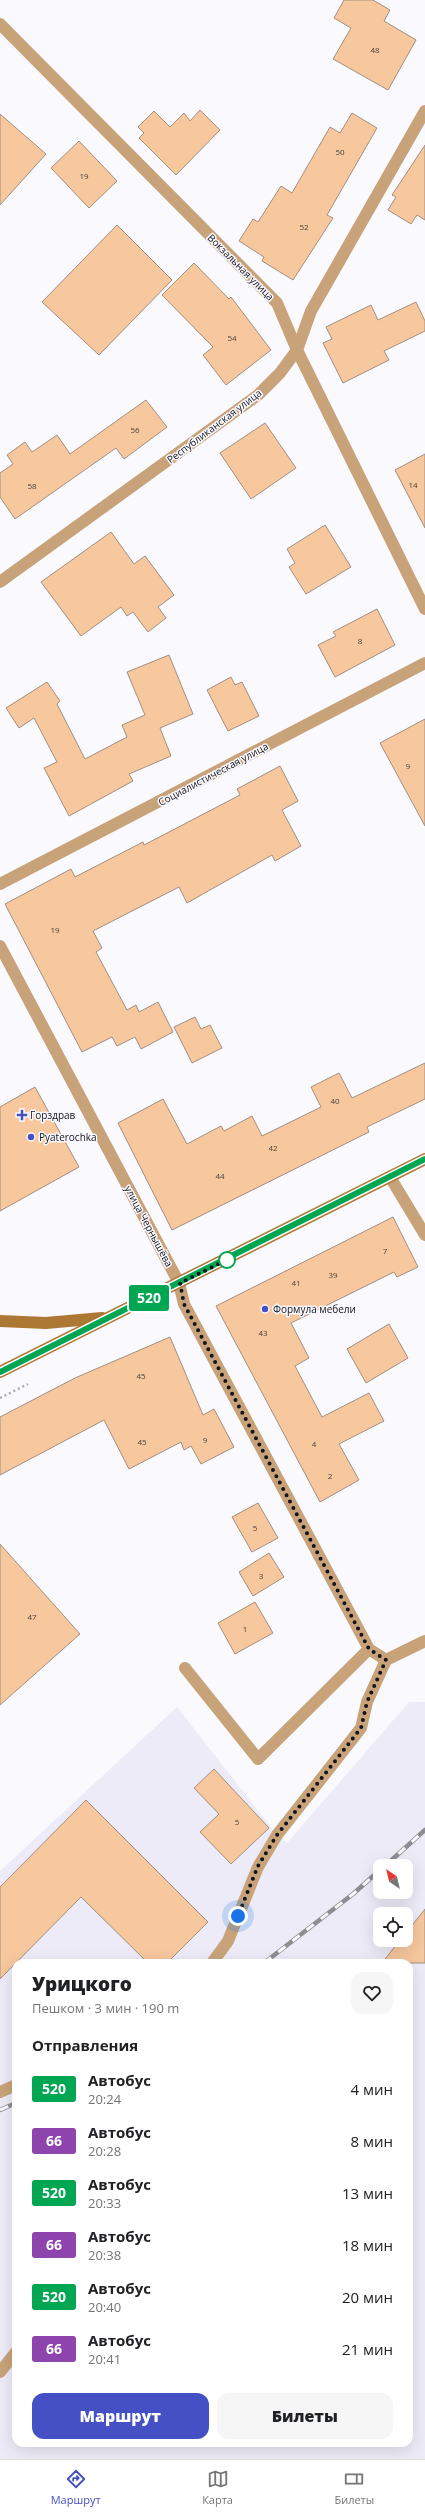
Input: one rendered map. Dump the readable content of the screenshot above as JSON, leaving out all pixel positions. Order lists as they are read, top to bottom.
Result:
{
  "streets": {
    "street": [
      "Вокзальная улица",
      "Республиканская улица",
      "Социалистическая улица",
      "улица Чернышёва"
    ]
  },
  "crossings": [
    ["Вокзальная улица", "Республиканская улица"]
  ],
  "places": {
    "health": ["Горздрав"],
    "other": ["Pyaterochka", "Формула мебели"]
  },
  "lines": ["bus line 520"],
  "house_numbers": [
    "48",
    "50",
    "19",
    "52",
    "54",
    "56",
    "14",
    "58",
    "8",
    "9",
    "19",
    "40",
    "42",
    "44",
    "7",
    "39",
    "41",
    "43",
    "45",
    "9",
    "45",
    "4",
    "2",
    "5",
    "3",
    "47",
    "1",
    "5"
  ],
  "north": "top left",
  "page": {
    "on_map": "520",
    "heading": [
      ["Урицкого", "Пешком · 3 мин · 190 m"],
      "Отправления"
    ],
    "list": [
      {
        "mark": "520",
        "name": "Автобус",
        "note": "20:24",
        "value": "4 мин"
      },
      {
        "mark": "66",
        "name": "Автобус",
        "note": "20:28",
        "value": "8 мин"
      },
      {
        "mark": "520",
        "name": "Автобус",
        "note": "20:33",
        "value": "13 мин"
      },
      {
        "mark": "66",
        "name": "Автобус",
        "note": "20:38",
        "value": "18 мин"
      },
      {
        "mark": "520",
        "name": "Автобус",
        "note": "20:40",
        "value": "20 мин"
      },
      {
        "mark": "66",
        "name": "Автобус",
        "note": "20:41",
        "value": "21 мин"
      }
    ],
    "buttons": ["Маршрут", "Билеты"],
    "tabs": ["Маршрут", "Карта", "Билеты"]
  }
}
